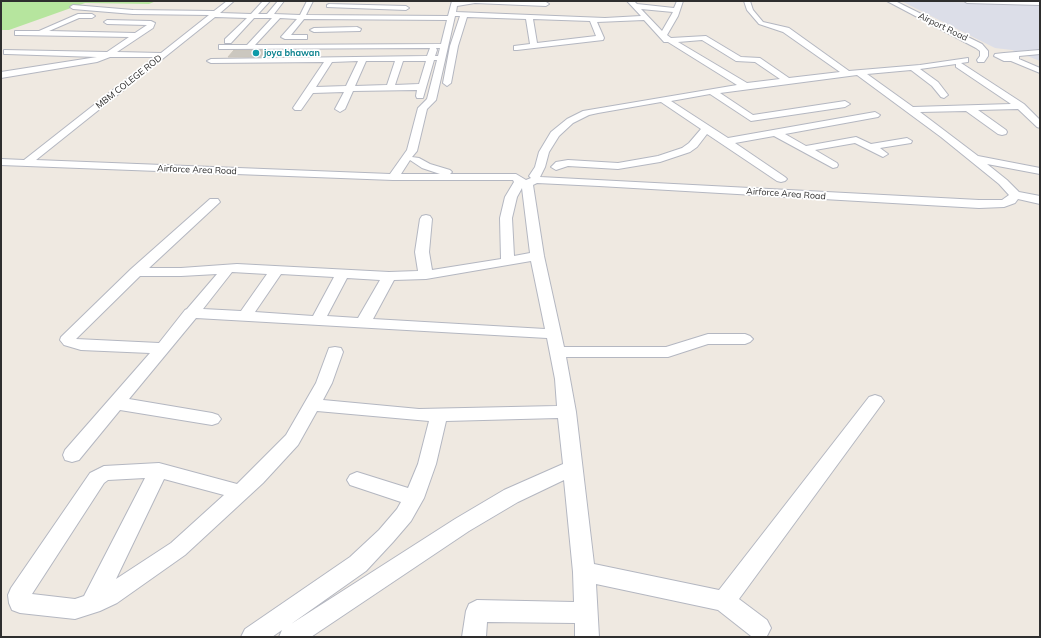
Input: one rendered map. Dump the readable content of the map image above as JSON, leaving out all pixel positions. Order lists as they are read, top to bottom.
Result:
{
  "streets": {
    "street": ["Airport Road", "MBM COLEGE ROD", "Airforce Area Road"]
  },
  "crossings": [
    ["MBM COLEGE ROD", "Airforce Area Road"]
  ],
  "places": ["joya bhawan"]
}
